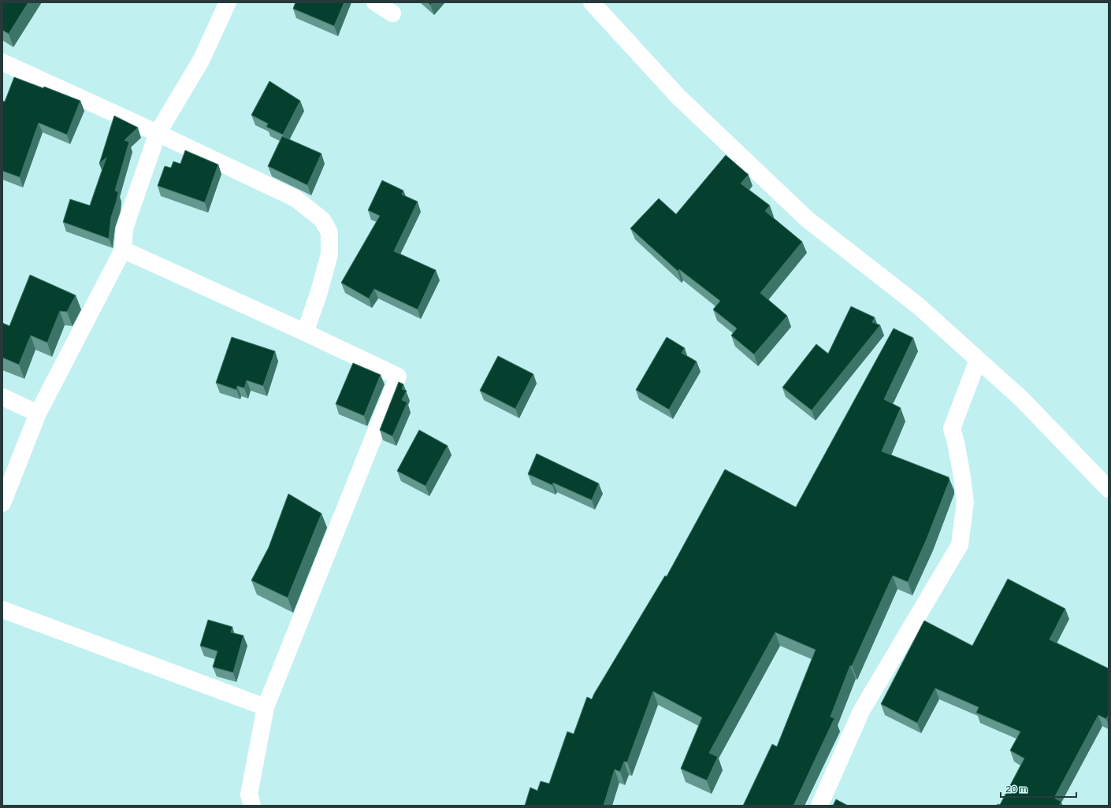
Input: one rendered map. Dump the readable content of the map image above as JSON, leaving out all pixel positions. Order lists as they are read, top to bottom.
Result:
{
  "scale_bar": "20 m"
}
